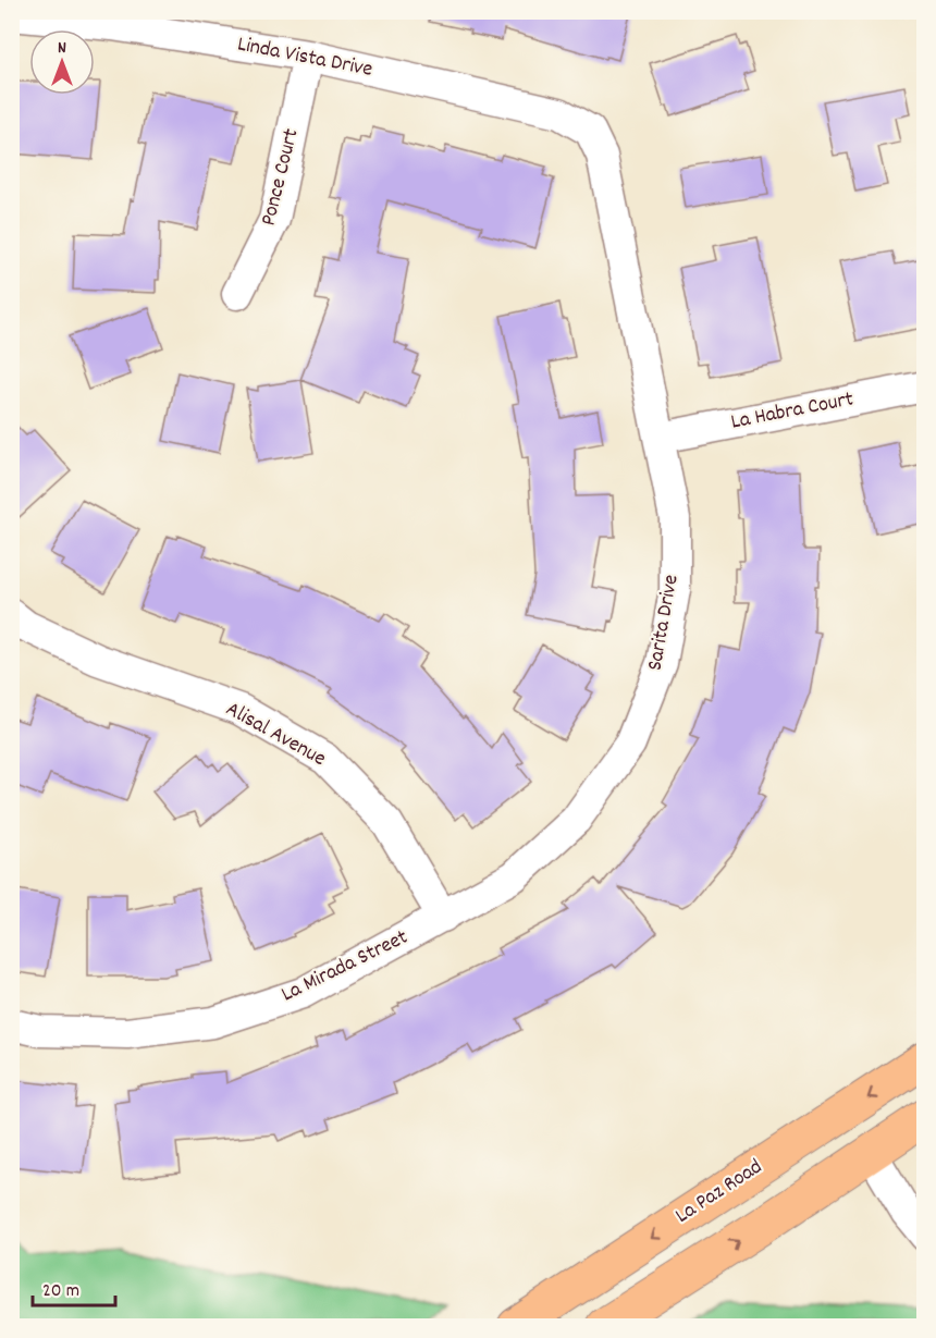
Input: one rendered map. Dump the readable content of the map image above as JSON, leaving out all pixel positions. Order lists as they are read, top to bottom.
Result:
{
  "streets": {
    "main road": ["La Paz Road"],
    "street": [
      "Linda Vista Drive",
      "Ponce Court",
      "La Habra Court",
      "Sarita Drive",
      "Alisal Avenue",
      "La Mirada Street"
    ]
  },
  "crossings": [
    ["Linda Vista Drive", "Ponce Court"],
    ["Linda Vista Drive", "Sarita Drive"],
    ["La Habra Court", "Sarita Drive"],
    ["Sarita Drive", "Alisal Avenue"],
    ["Sarita Drive", "La Mirada Street"],
    ["Alisal Avenue", "La Mirada Street"]
  ],
  "scale_bar": "20 m",
  "north": "top"
}
